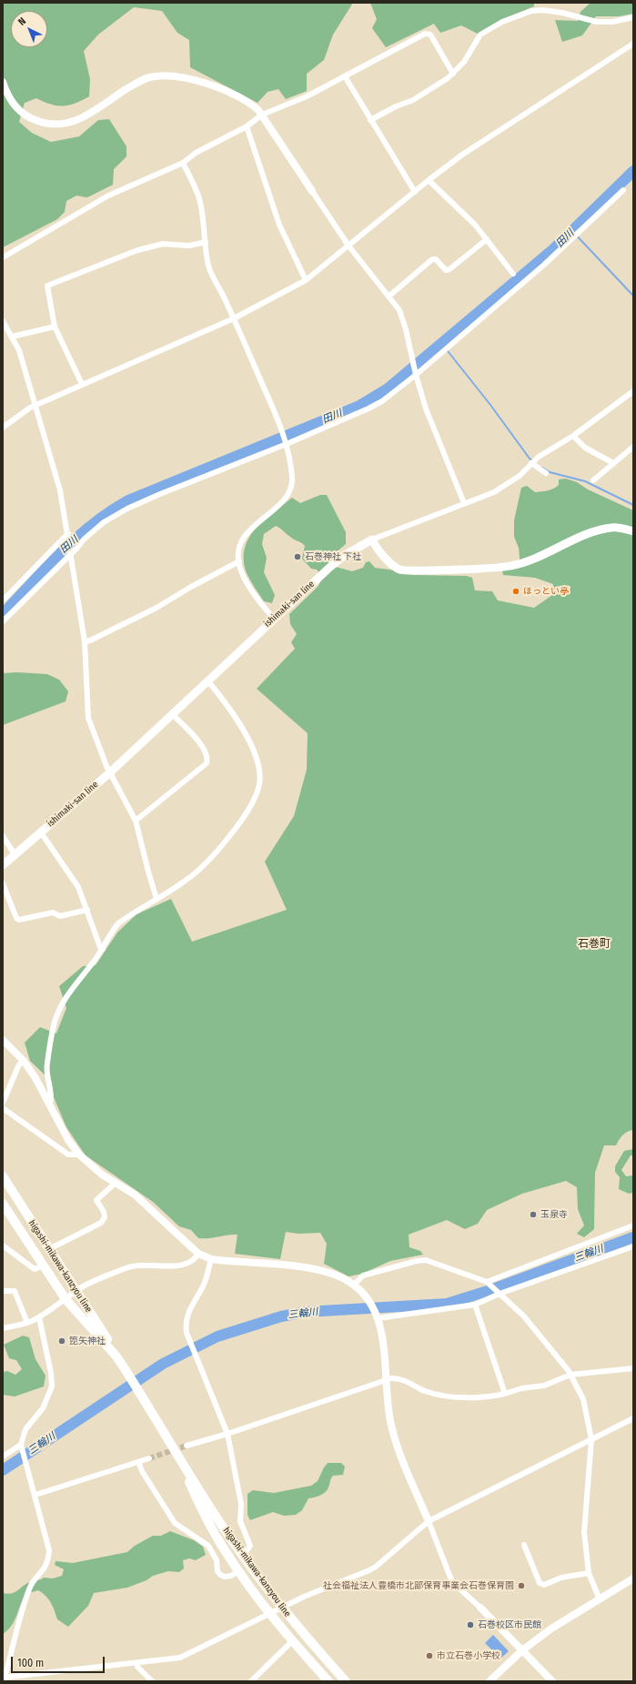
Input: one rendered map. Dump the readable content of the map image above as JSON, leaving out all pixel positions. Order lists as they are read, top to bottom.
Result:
{
  "streets": {
    "main road": ["ishimaki-san line", "higashi-mikawa-kanzyou line"]
  },
  "districts": ["石巻町"],
  "water": ["田川", "三輪川"],
  "places": [
    "石巻神社 下社",
    "ほっとい亭",
    "玉泉寺",
    "箆矢神社",
    "社会福祉法人豊橋市北部保育事業会石巻保育園",
    "石巻校区市民館",
    "市立石巻小学校"
  ],
  "scale_bar": "100 m",
  "north": "top left"
}
